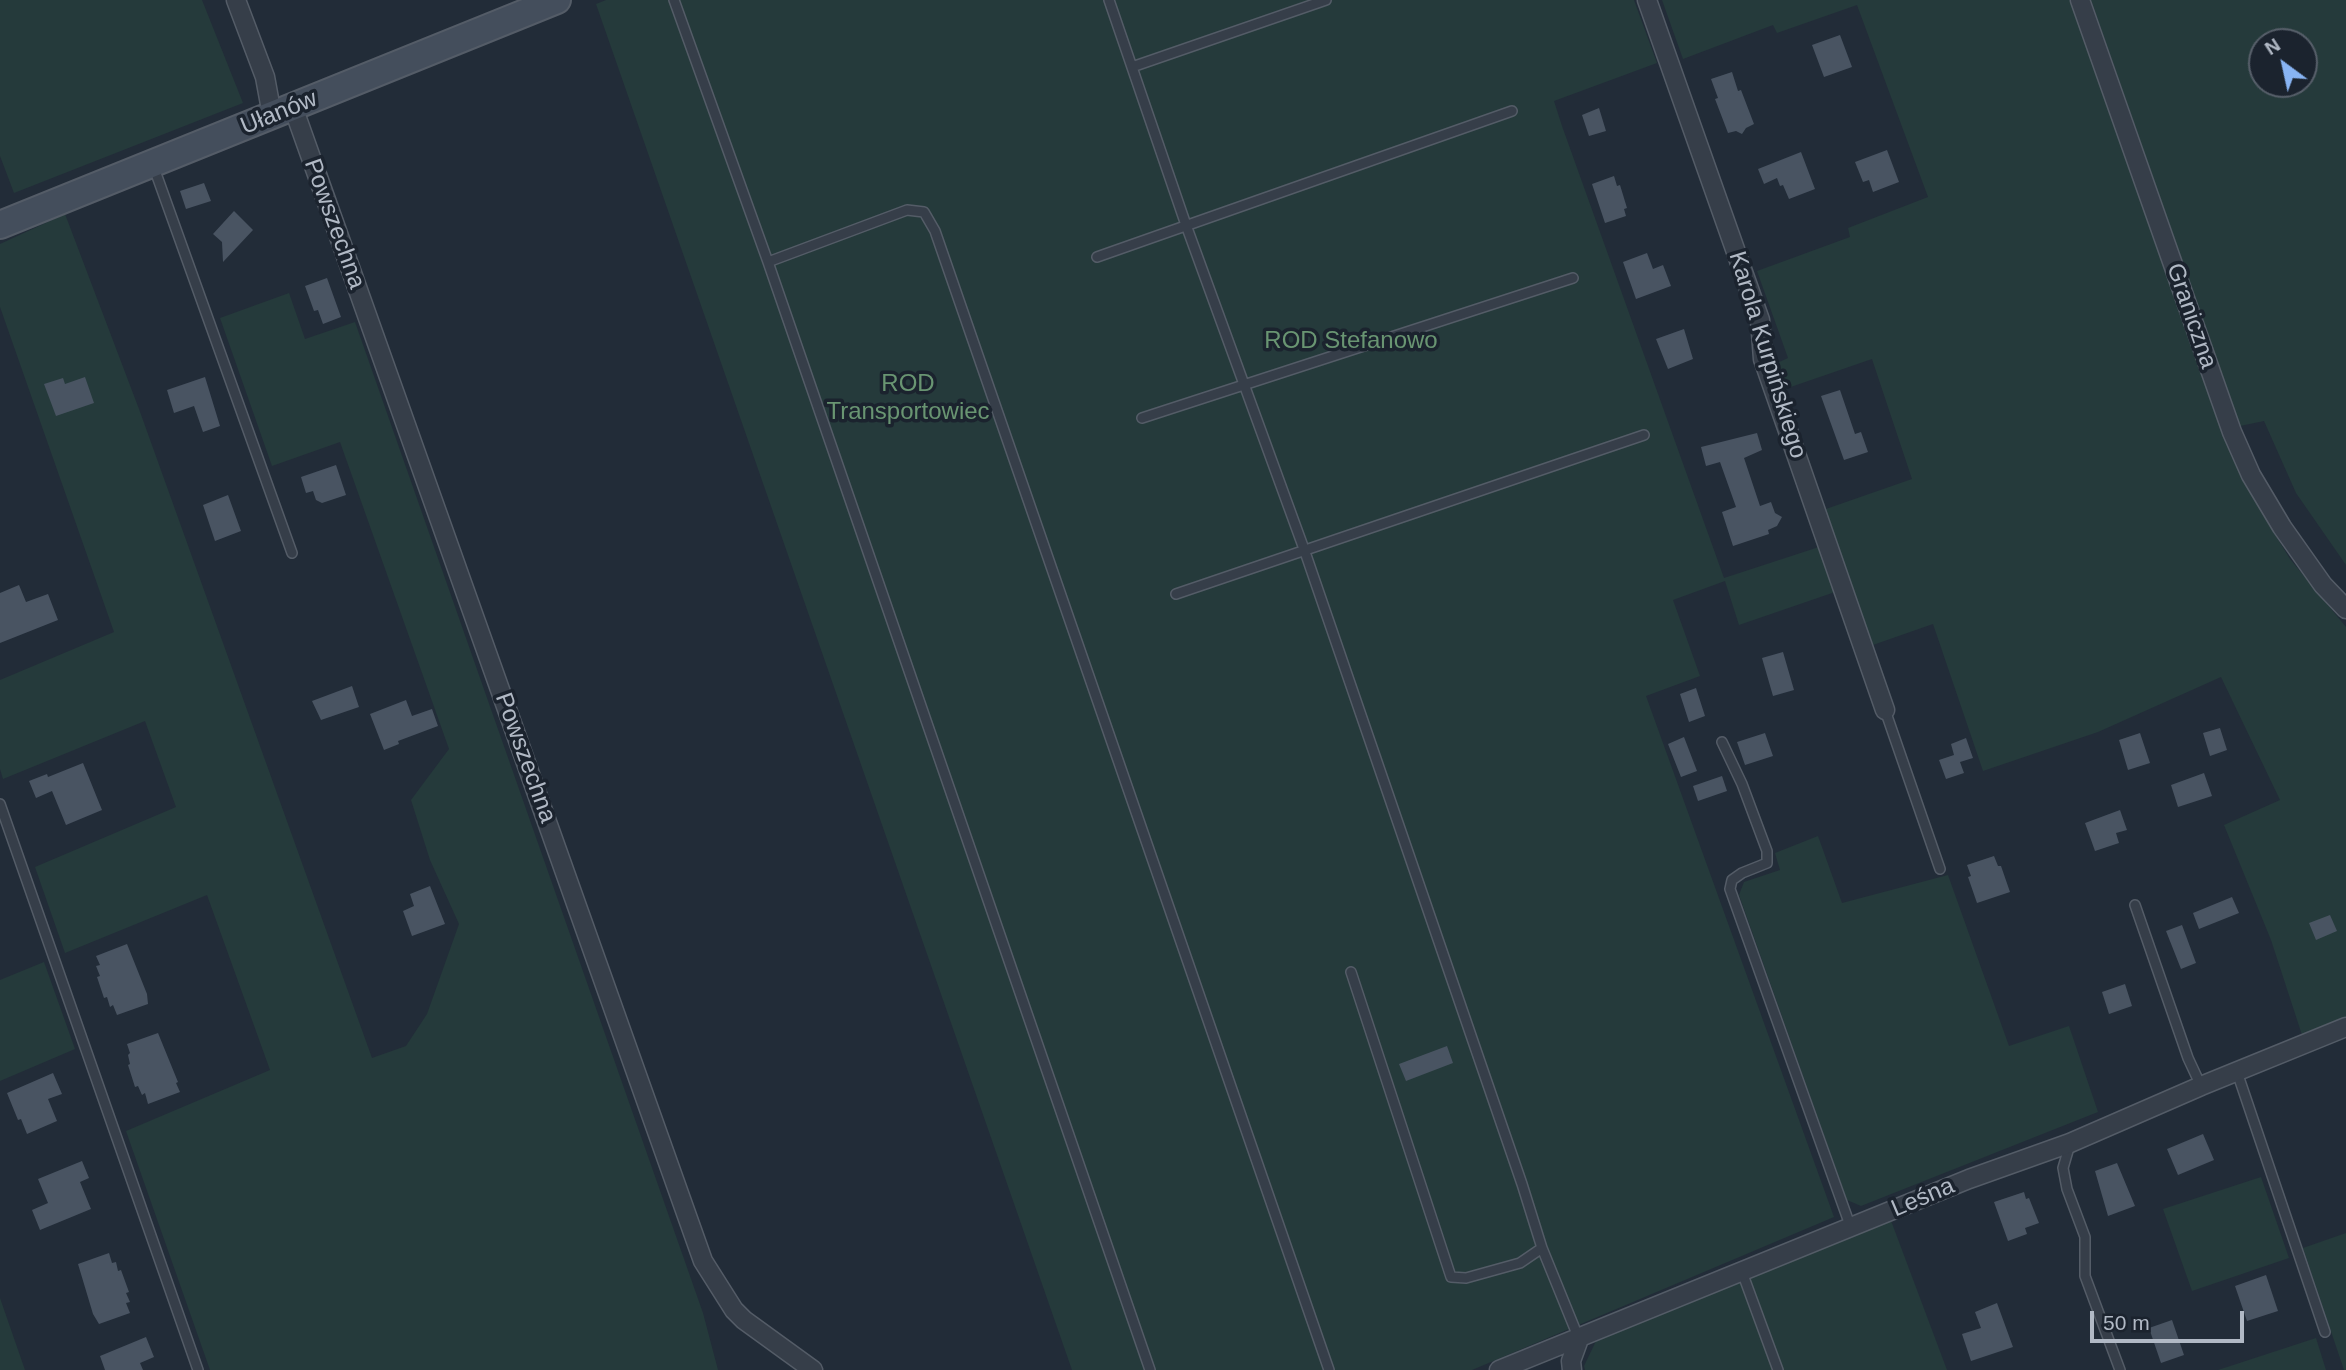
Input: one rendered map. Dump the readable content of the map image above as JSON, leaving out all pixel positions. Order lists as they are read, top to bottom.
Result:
{
  "streets": {
    "street": [
      "Ułanów",
      "Powszechna",
      "Graniczna",
      "Karola Kurpińskiego",
      "Leśna"
    ]
  },
  "crossings": [
    ["Ułanów", "Powszechna"]
  ],
  "parks": ["ROD Stefanowo", "ROD Transportowiec"],
  "scale_bar": "50 m",
  "north": "top left"
}
